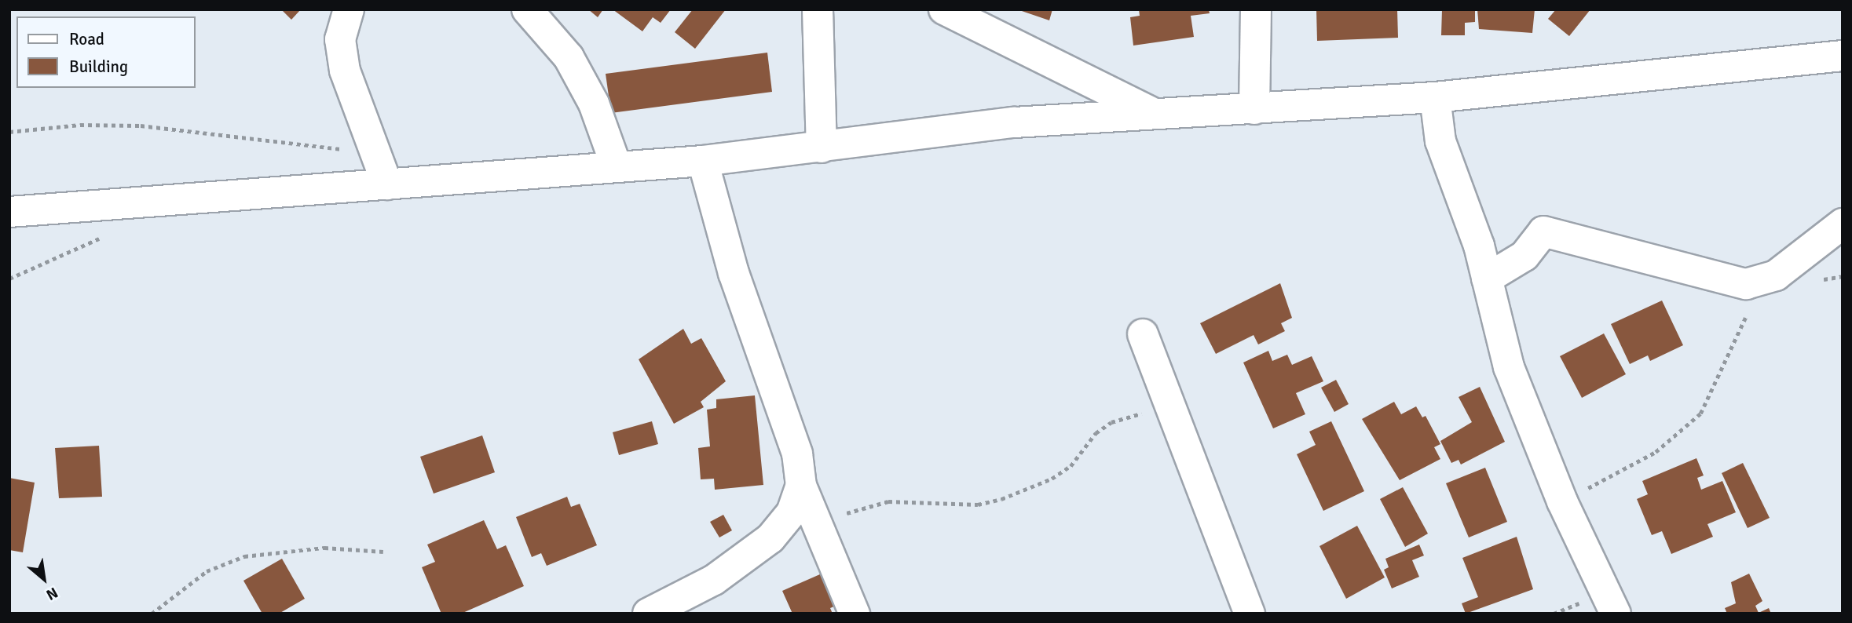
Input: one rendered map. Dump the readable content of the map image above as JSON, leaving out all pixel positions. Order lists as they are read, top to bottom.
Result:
{
  "legend": ["Road", "Building"],
  "north": "bottom right"
}
